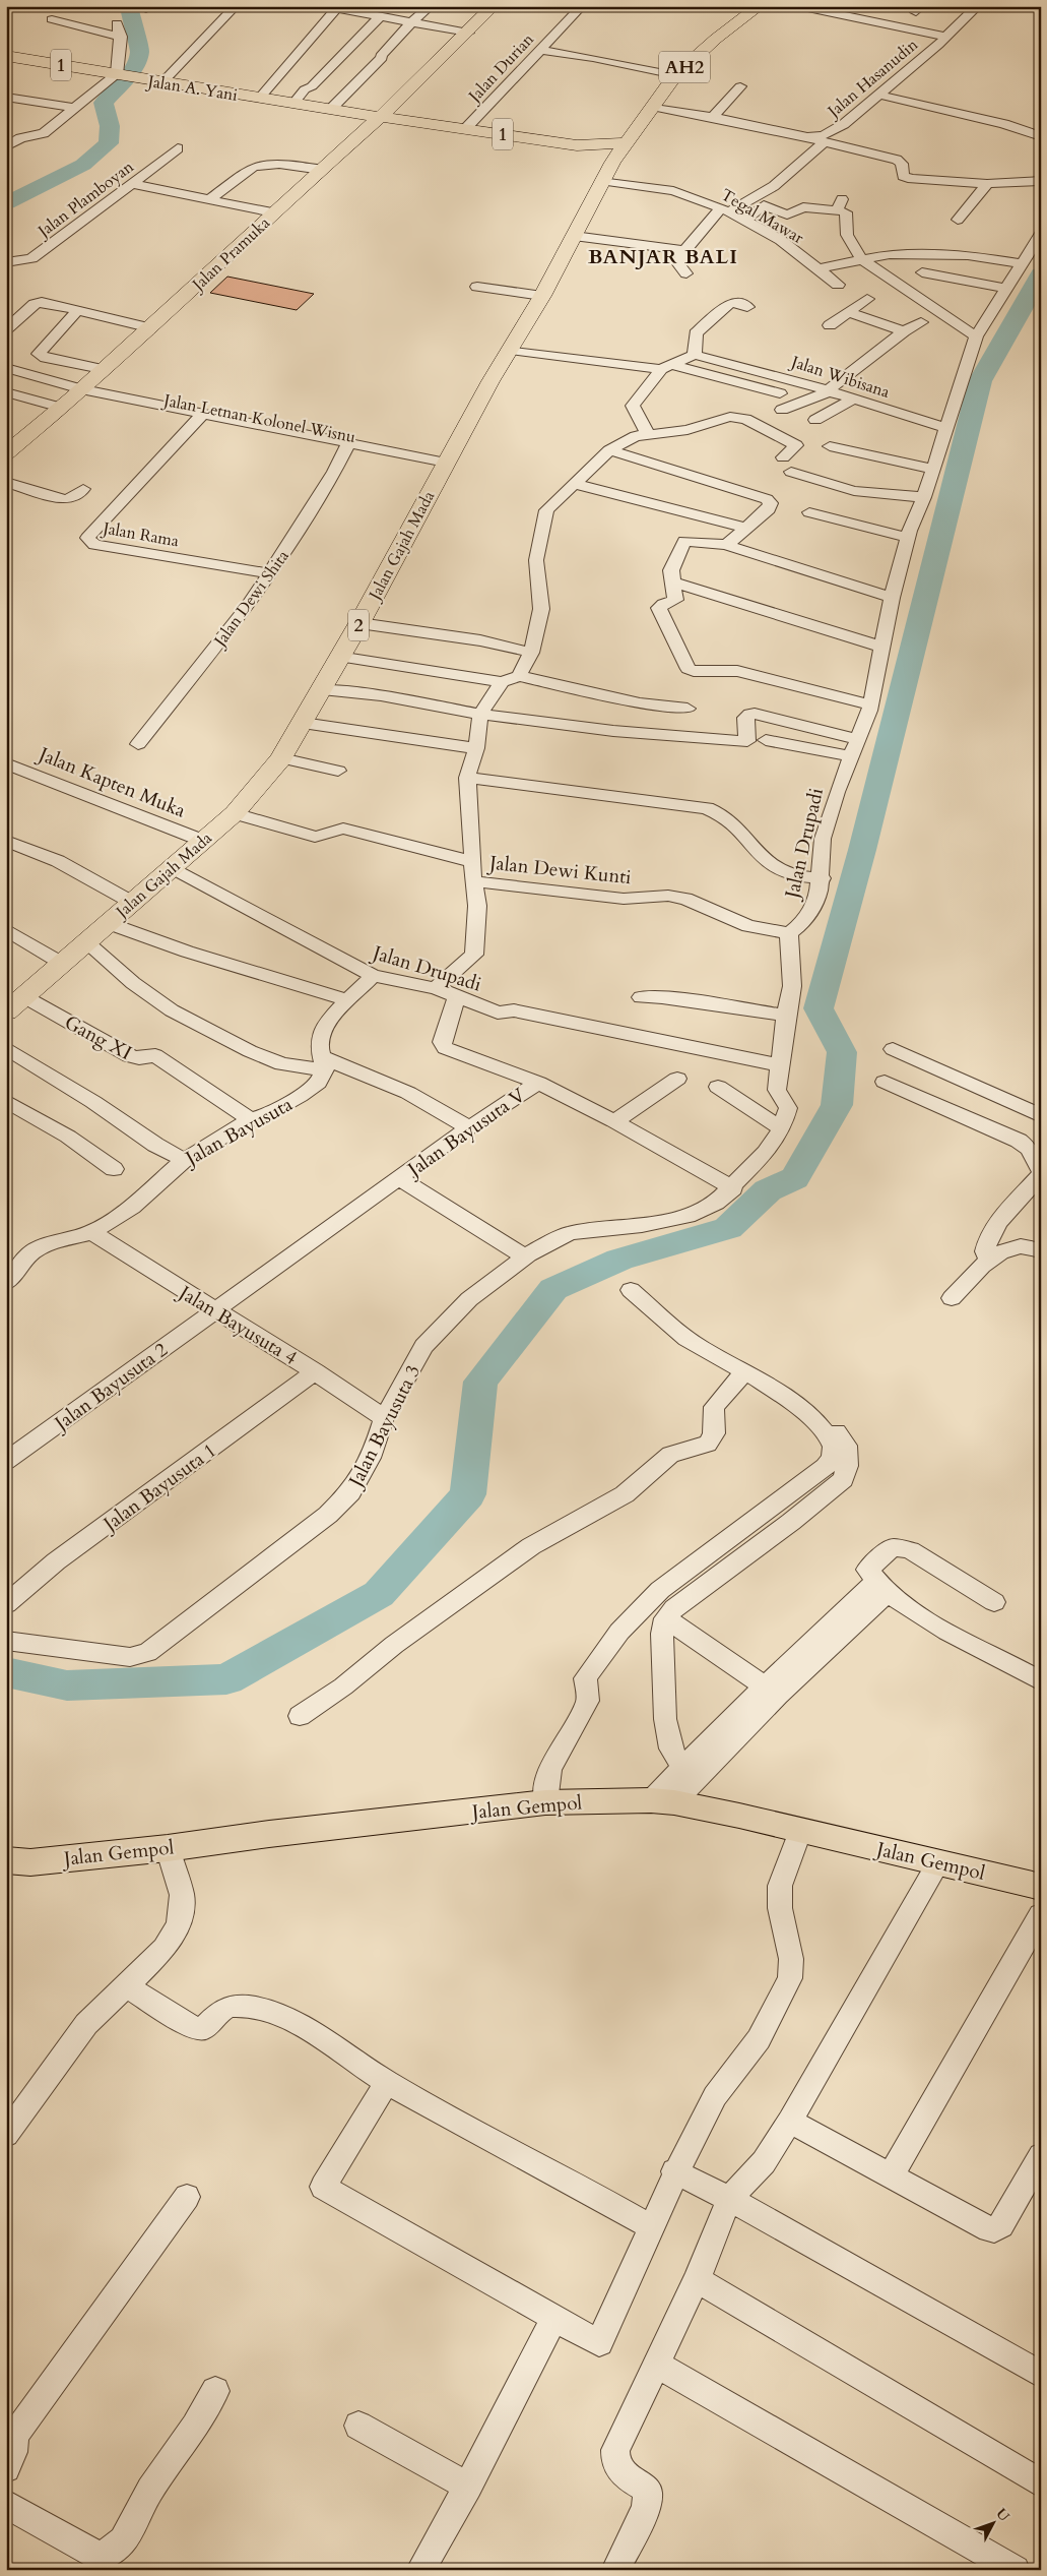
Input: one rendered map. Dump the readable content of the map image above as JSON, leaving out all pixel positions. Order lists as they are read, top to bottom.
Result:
{
  "streets": {
    "highway": [
      "1",
      "AH2",
      "Jalan A. Yani",
      "Jalan Pramuka",
      "Jalan Gajah Mada",
      "2"
    ],
    "main road": ["Jalan Gempol"],
    "street": [
      "Jalan Durian",
      "Jalan Hasanudin",
      "Jalan Plamboyan",
      "Tegal Mawar",
      "Jalan Wibisana",
      "Jalan Letnan Kolonel Wisnu",
      "Jalan Rama",
      "Jalan Dewi Shita",
      "Jalan Kapten Muka",
      "Jalan Drupadi",
      "Jalan Dewi Kunti",
      "Gang XI",
      "Jalan Bayusuta",
      "Jalan Bayusuta V",
      "Jalan Bayusuta 4",
      "Jalan Bayusuta 2",
      "Jalan Bayusuta 3",
      "Jalan Bayusuta 1"
    ]
  },
  "crossings": [
    ["1", "Jalan Durian"],
    ["1", "AH2"],
    ["1", "Jalan A. Yani"],
    ["1", "Jalan Pramuka"],
    ["1", "2"],
    ["AH2", "Jalan Hasanudin"],
    ["AH2", "2"],
    ["Jalan A. Yani", "Jalan Pramuka"],
    ["Tegal Mawar", "Jalan Gajah Mada"],
    ["Tegal Mawar", "2"],
    ["Jalan Pramuka", "Jalan Letnan Kolonel Wisnu"],
    ["Jalan Wibisana", "Jalan Drupadi"],
    ["Jalan Letnan Kolonel Wisnu", "Jalan Rama"],
    ["Jalan Letnan Kolonel Wisnu", "Jalan Gajah Mada"],
    ["Jalan Letnan Kolonel Wisnu", "Jalan Dewi Shita"],
    ["Jalan Rama", "Jalan Dewi Shita"],
    ["Jalan Gajah Mada", "2"],
    ["Jalan Gajah Mada", "Jalan Kapten Muka"],
    ["Jalan Gajah Mada", "Jalan Drupadi"],
    ["Jalan Gajah Mada", "Gang XI"],
    ["Jalan Drupadi", "Jalan Dewi Kunti"],
    ["Gang XI", "Jalan Bayusuta"],
    ["Jalan Bayusuta", "Jalan Bayusuta 4"],
    ["Jalan Bayusuta V", "Jalan Bayusuta 4"],
    ["Jalan Bayusuta V", "Jalan Bayusuta 2"],
    ["Jalan Bayusuta V", "Jalan Bayusuta 3"],
    ["Jalan Bayusuta 4", "Jalan Bayusuta 2"],
    ["Jalan Bayusuta 4", "Jalan Bayusuta 3"],
    ["Jalan Bayusuta 4", "Jalan Bayusuta 1"]
  ],
  "districts": ["BANJAR BALI"],
  "north": "top right"
}
